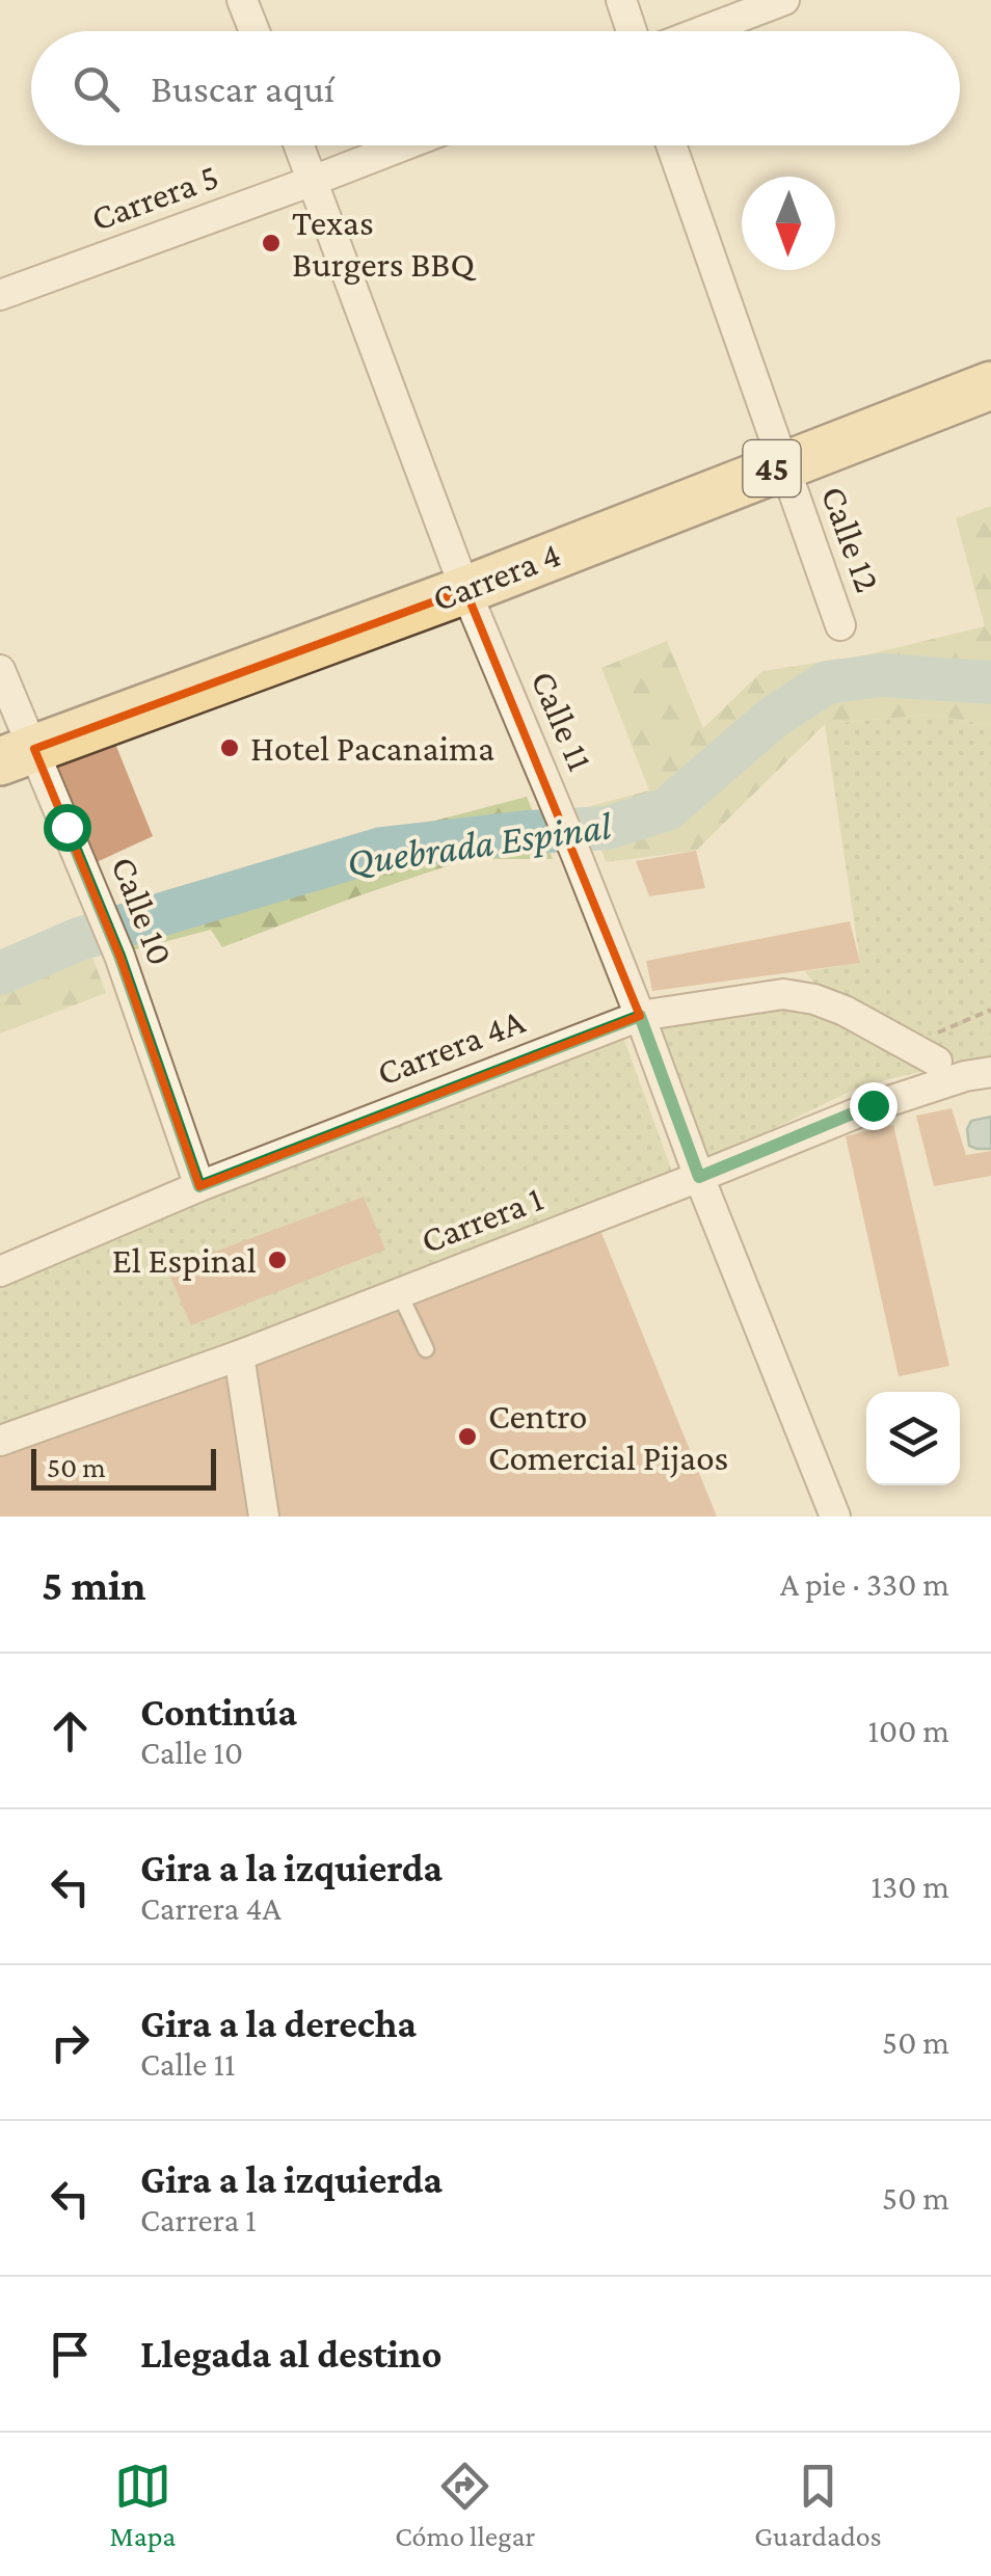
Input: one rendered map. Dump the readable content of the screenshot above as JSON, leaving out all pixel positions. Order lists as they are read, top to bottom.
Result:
{
  "streets": {
    "main road": ["45", "Carrera 4"],
    "street": [
      "Carrera 5",
      "Calle 12",
      "Calle 11",
      "Calle 10",
      "Carrera 4A",
      "Carrera 1"
    ]
  },
  "crossings": [
    ["Carrera 5", "Calle 11"],
    ["Calle 12", "Carrera 4"],
    ["Carrera 4", "Calle 11"],
    ["Carrera 4", "Calle 10"],
    ["Calle 11", "Carrera 4A"],
    ["Calle 11", "Carrera 1"],
    ["Calle 10", "Carrera 4A"]
  ],
  "water": ["Quebrada Espinal"],
  "places": [
    "Texas Burgers BBQ",
    "Hotel Pacanaima",
    "El Espinal",
    "Centro Comercial Pijaos"
  ],
  "scale_bar": "50 m",
  "north": "bottom",
  "page": {
    "search": "Buscar aquí",
    "scale": "50 m",
    "heading": ["5 min", "A pie · 330 m"],
    "list": [
      ["Continúa", "Calle 10", "100 m"],
      ["Gira a la izquierda", "Carrera 4A", "130 m"],
      ["Gira a la derecha", "Calle 11", "50 m"],
      ["Gira a la izquierda", "Carrera 1", "50 m"],
      "Llegada al destino"
    ],
    "nav": ["Mapa", "Cómo llegar", "Guardados"]
  }
}
